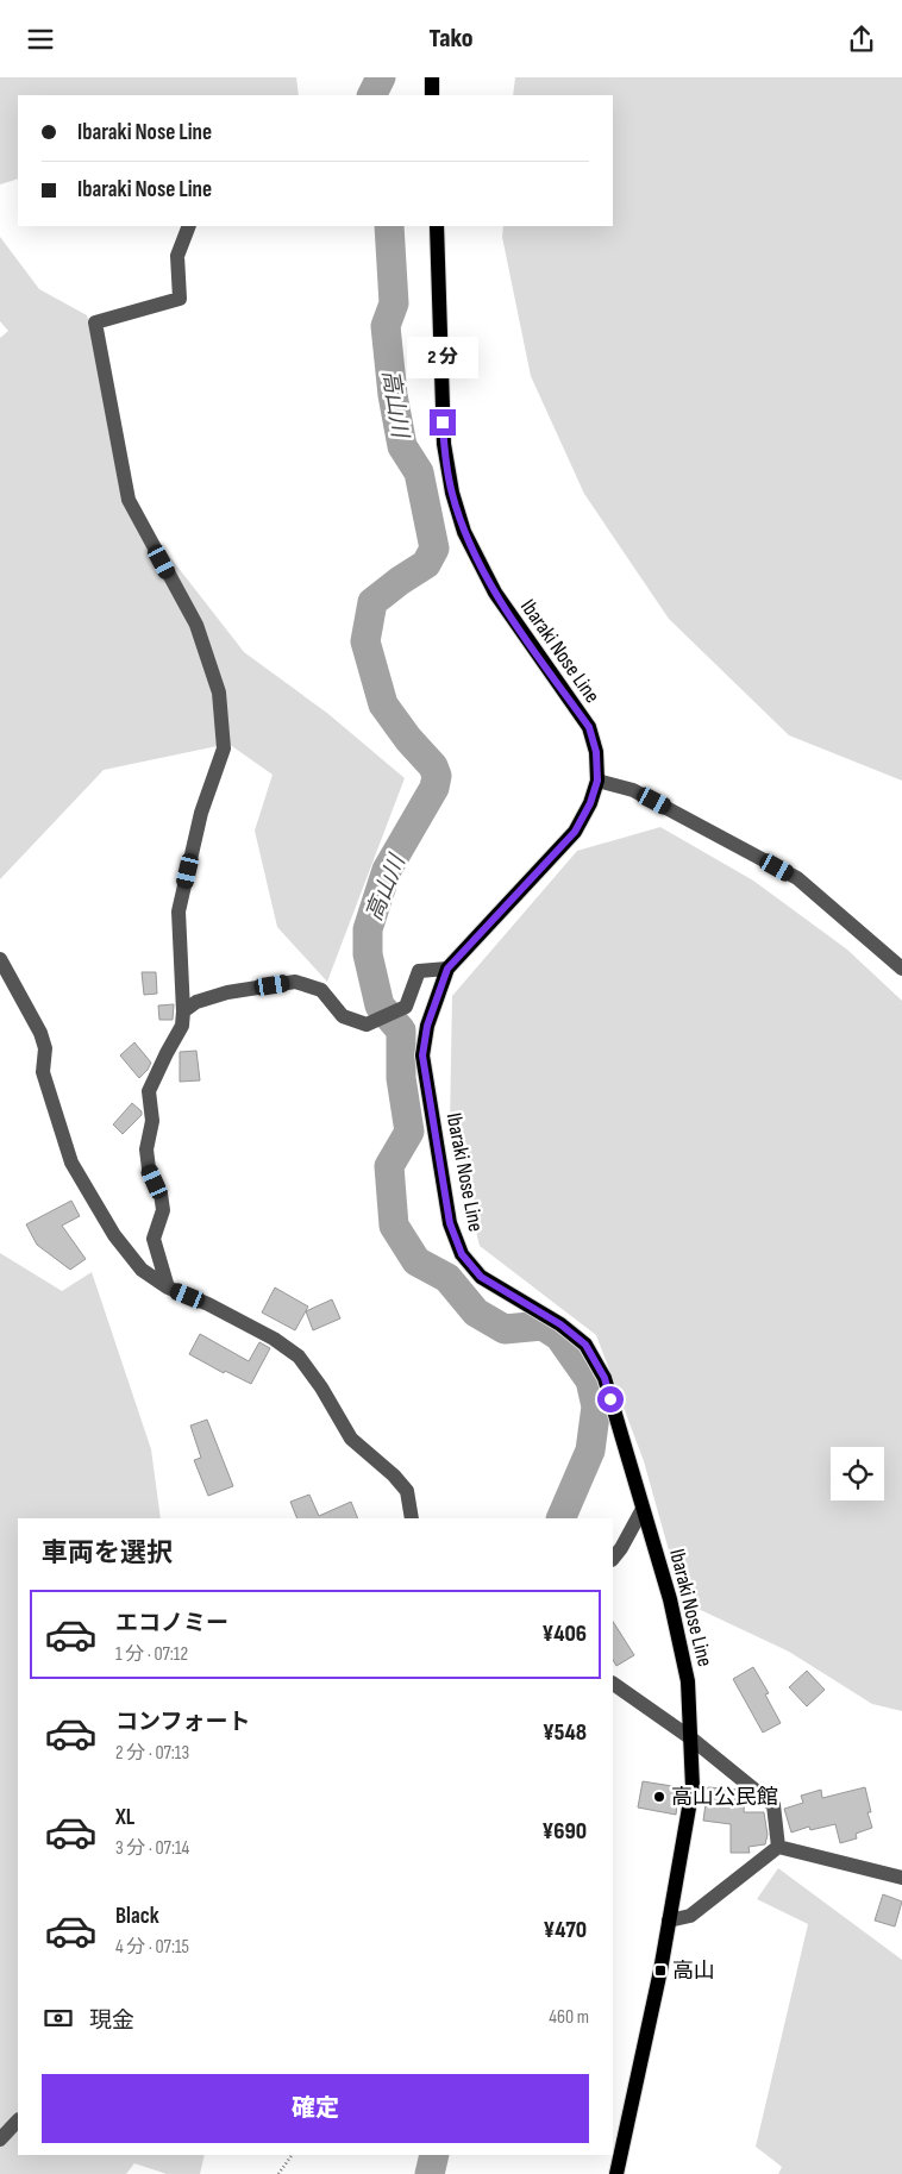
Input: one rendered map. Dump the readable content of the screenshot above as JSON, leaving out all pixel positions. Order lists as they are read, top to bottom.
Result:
{
  "streets": {
    "main road": ["Ibaraki Nose Line"]
  },
  "water": ["高山川"],
  "places": {
    "other": ["高山公民館"],
    "transit": ["高山"]
  },
  "page": {
    "header": "Tako",
    "banner": ["Ibaraki Nose Line", "Ibaraki Nose Line"],
    "bubble": "2 分",
    "heading": "車両を選択",
    "list": [
      {
        "name": "エコノミー",
        "note": "1 分 · 07:12",
        "value": "¥406"
      },
      {
        "name": "コンフォート",
        "note": "2 分 · 07:13",
        "value": "¥548"
      },
      {
        "name": "XL",
        "note": "3 分 · 07:14",
        "value": "¥690"
      },
      {
        "name": "Black",
        "note": "4 分 · 07:15",
        "value": "¥470"
      }
    ],
    "pay": ["現金", "460 m"],
    "buttons": "確定"
  }
}
